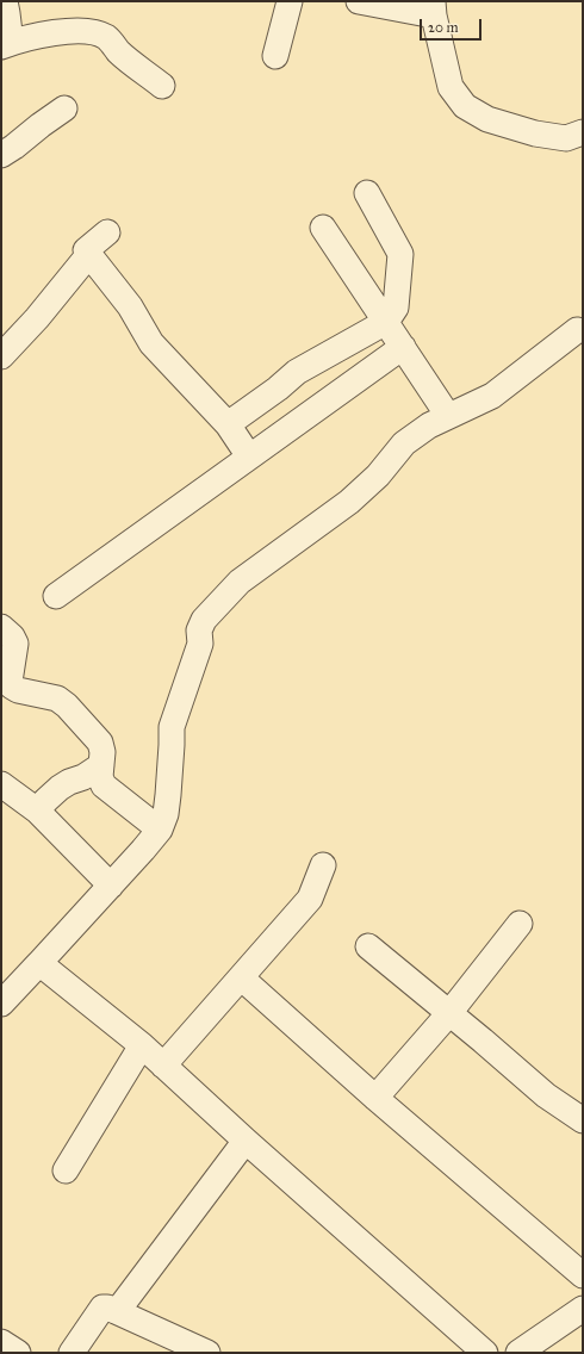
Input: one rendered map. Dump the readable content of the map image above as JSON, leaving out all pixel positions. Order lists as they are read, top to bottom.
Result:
{
  "scale_bar": "20 m"
}
